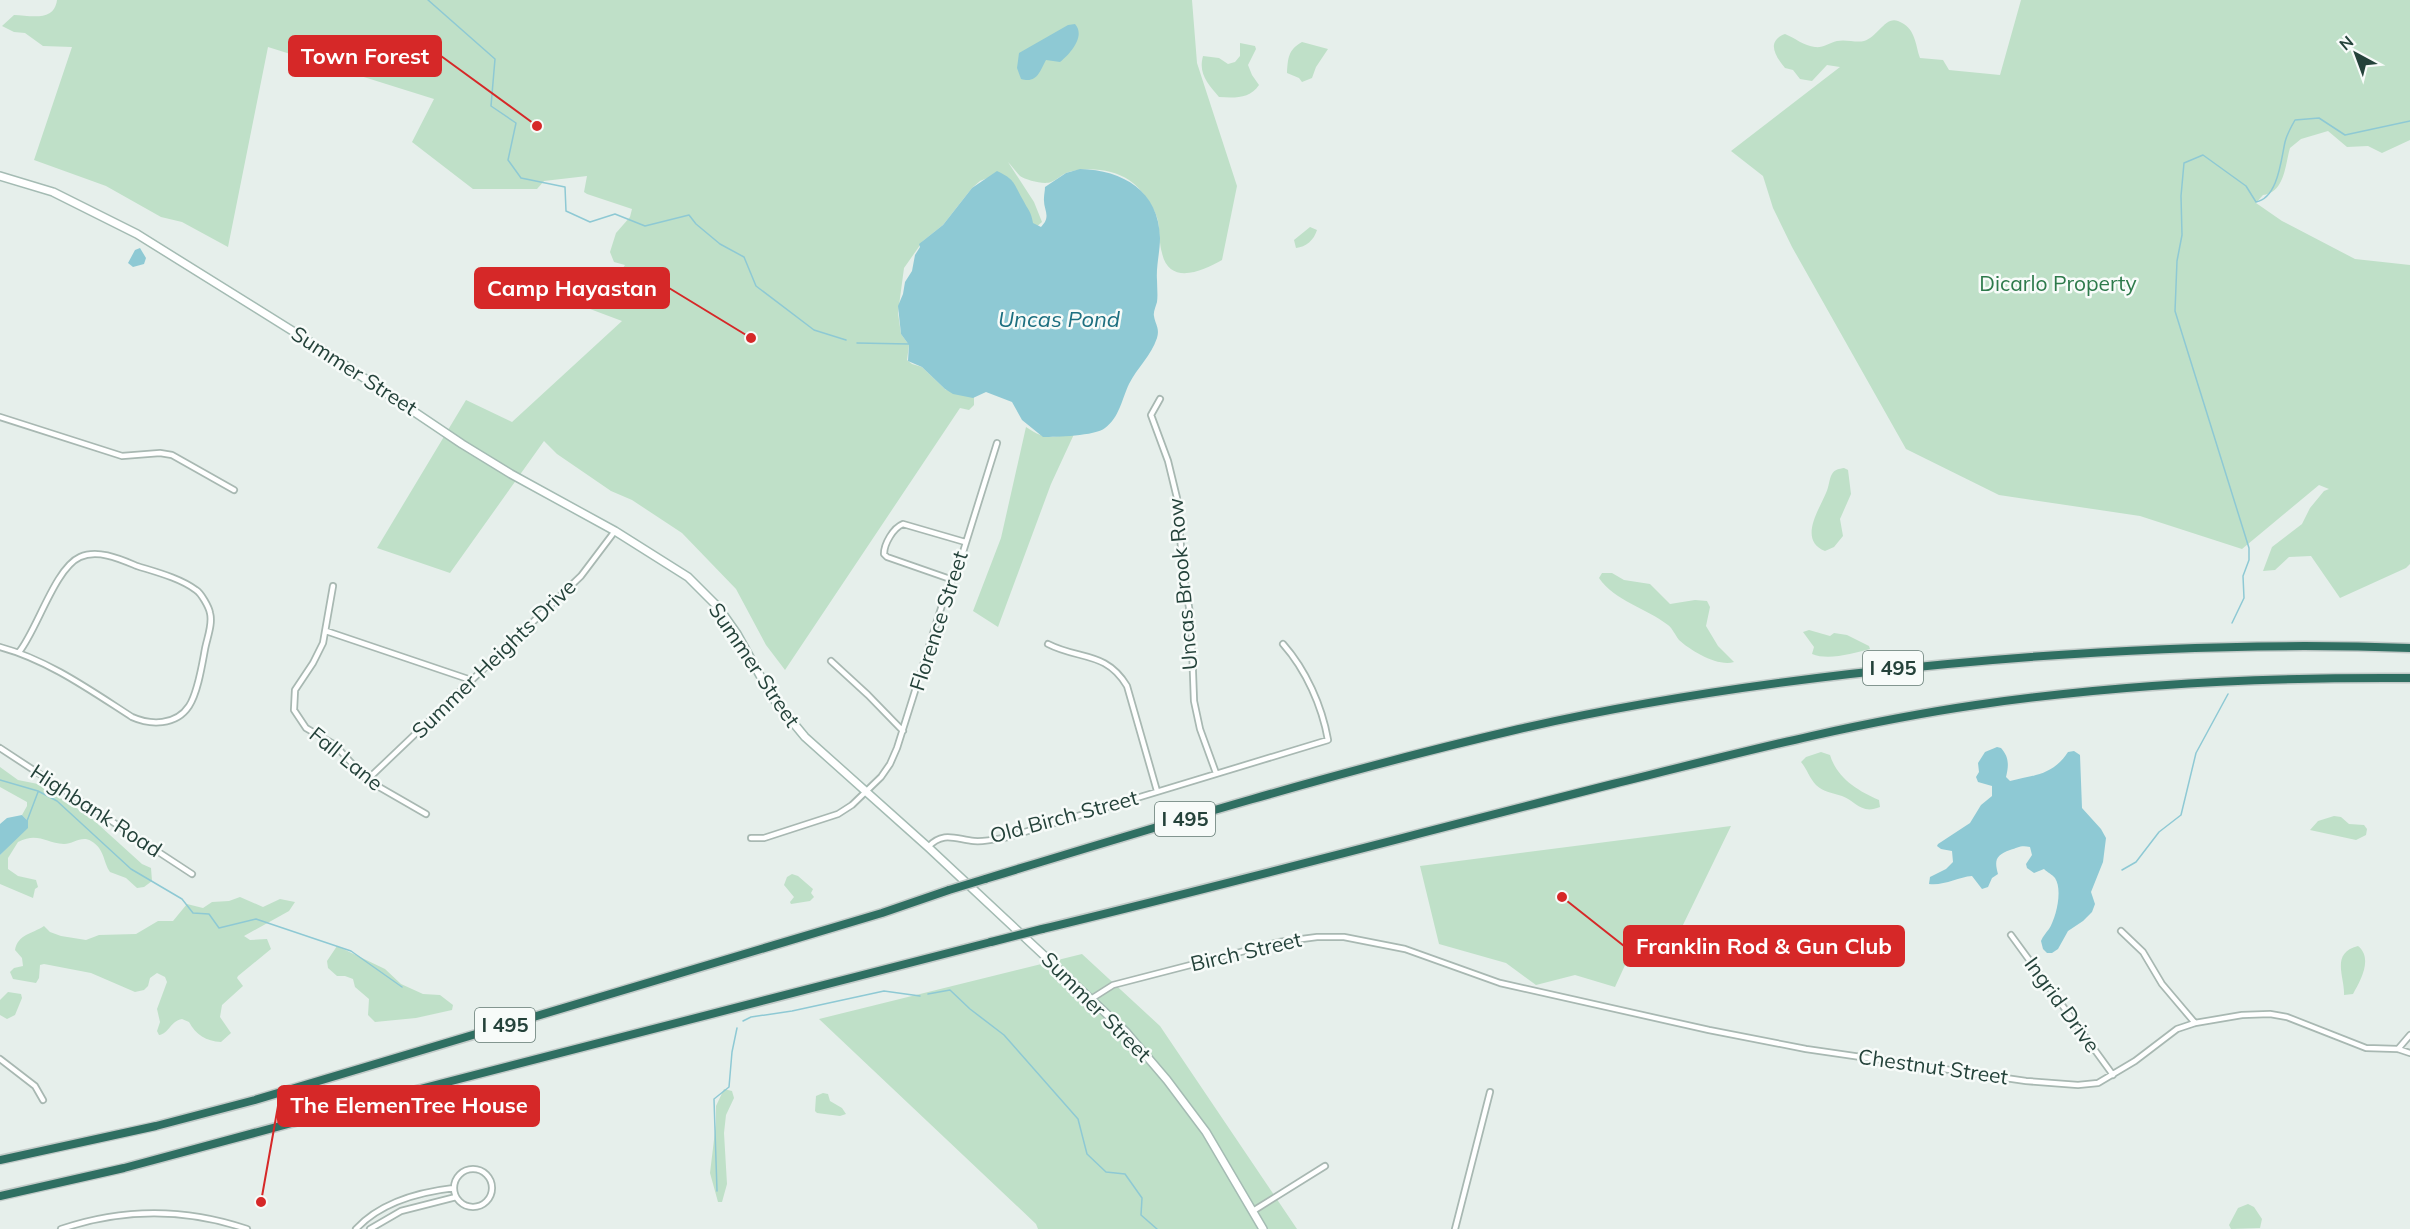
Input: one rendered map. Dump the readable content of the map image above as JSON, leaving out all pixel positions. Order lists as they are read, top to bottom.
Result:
{
  "streets": {
    "highway": ["I 495"],
    "main road": ["Summer Street"],
    "street": [
      "Uncas Brook Row",
      "Florence Street",
      "Summer Heights Drive",
      "Fall Lane",
      "Highbank Road",
      "Old Birch Street",
      "Birch Street",
      "Ingrid Drive",
      "Chestnut Street"
    ]
  },
  "crossings": [
    ["Summer Street", "Florence Street"],
    ["Summer Street", "Summer Heights Drive"],
    ["Summer Street", "Old Birch Street"],
    ["Summer Street", "Birch Street"],
    ["Uncas Brook Row", "Old Birch Street"],
    ["Summer Heights Drive", "Fall Lane"],
    ["Birch Street", "Chestnut Street"],
    ["Ingrid Drive", "Chestnut Street"]
  ],
  "water": ["Uncas Pond"],
  "parks": ["Dicarlo Property"],
  "places": [
    "Town Forest",
    "Camp Hayastan",
    "Franklin Rod & Gun Club",
    "The ElemenTree House"
  ],
  "north": "top left"
}
